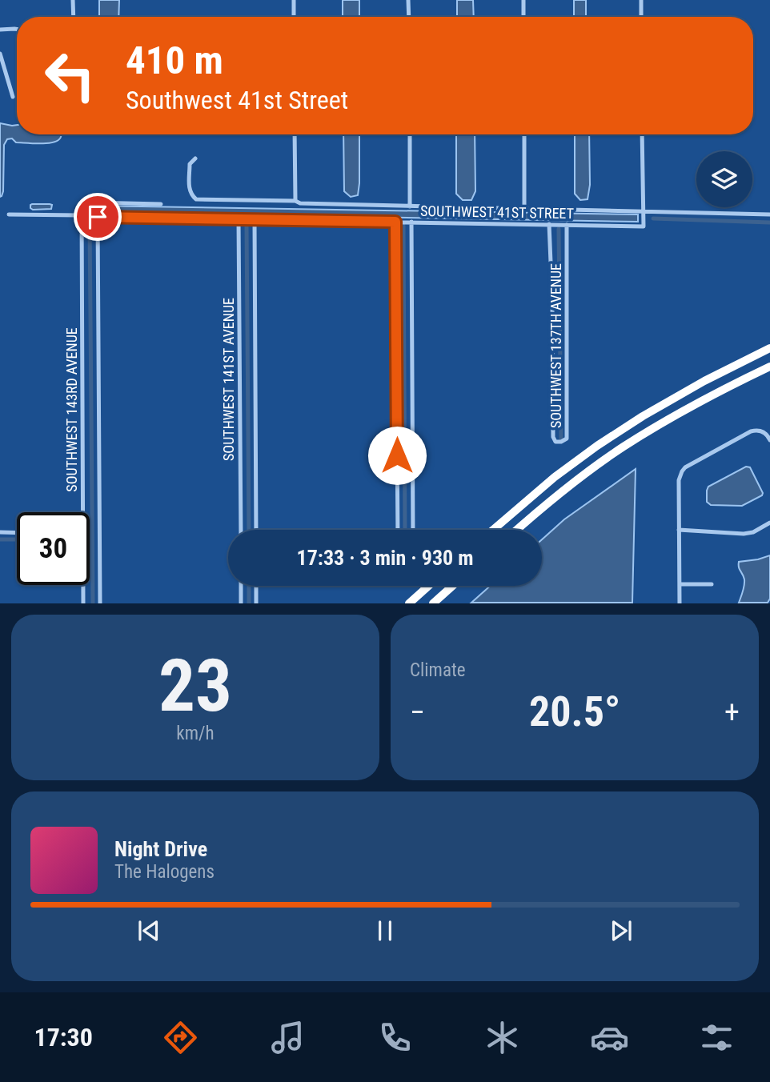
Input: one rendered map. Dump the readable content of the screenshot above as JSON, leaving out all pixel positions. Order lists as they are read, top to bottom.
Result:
{
  "streets": {
    "street": [
      "SOUTHWEST 41ST STREET",
      "SOUTHWEST 137TH AVENUE",
      "SOUTHWEST 141ST AVENUE",
      "SOUTHWEST 143RD AVENUE"
    ]
  },
  "crossings": [
    ["SOUTHWEST 41ST STREET", "SOUTHWEST 137TH AVENUE"],
    ["SOUTHWEST 41ST STREET", "SOUTHWEST 141ST AVENUE"],
    ["SOUTHWEST 41ST STREET", "SOUTHWEST 143RD AVENUE"]
  ],
  "page": {
    "turn": ["410 m", "Southwest 41st Street"],
    "limit": "30",
    "trip": "17:33 · 3 min · 930 m",
    "tile": [
      ["23", "km/h"],
      "Climate"
    ],
    "heat": ["−", "20.5°", "+"],
    "song": ["Night Drive", "The Halogens"],
    "tabs": "17:30"
  }
}
